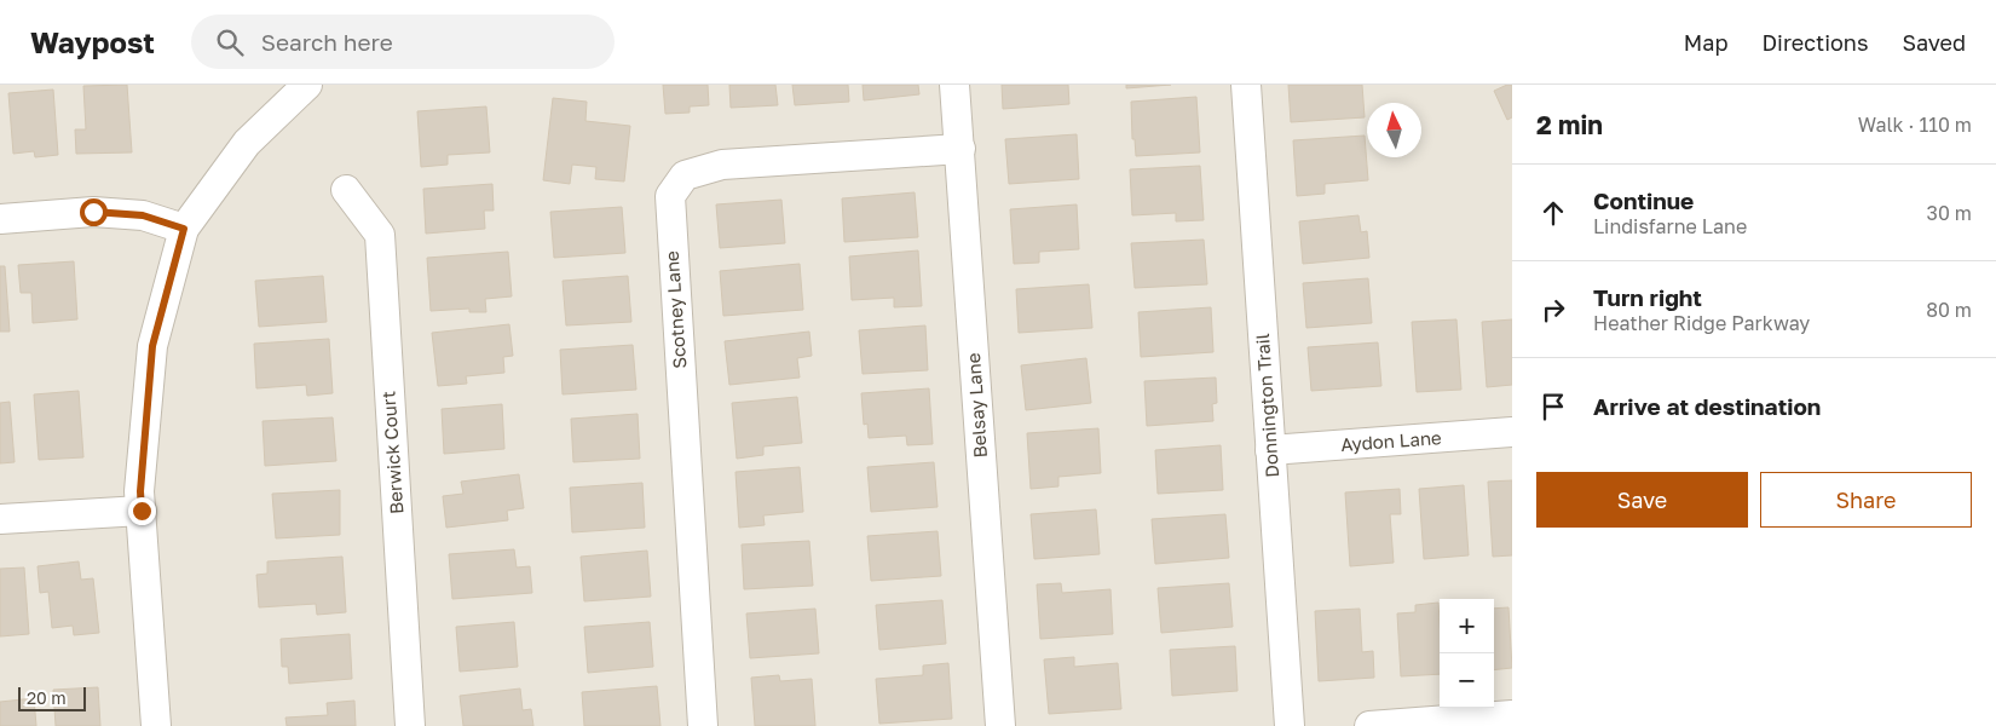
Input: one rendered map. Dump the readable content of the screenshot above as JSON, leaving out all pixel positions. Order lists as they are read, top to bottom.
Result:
{
  "streets": {
    "street": [
      "Scotney Lane",
      "Belsay Lane",
      "Donnington Trail",
      "Aydon Lane",
      "Berwick Court"
    ]
  },
  "crossings": [
    ["Scotney Lane", "Belsay Lane"],
    ["Donnington Trail", "Aydon Lane"]
  ],
  "scale_bar": "20 m",
  "north": "top",
  "page": {
    "header": "Waypost",
    "search": "Search here",
    "nav": ["Map", "Directions", "Saved"],
    "heading": ["2 min", "Walk · 110 m"],
    "list": [
      ["Continue", "Lindisfarne Lane", "30 m"],
      ["Turn right", "Heather Ridge Parkway", "80 m"],
      "Arrive at destination"
    ],
    "buttons": ["Save", "Share"],
    "map_buttons": ["+", "−"],
    "scale": "20 m"
  }
}
